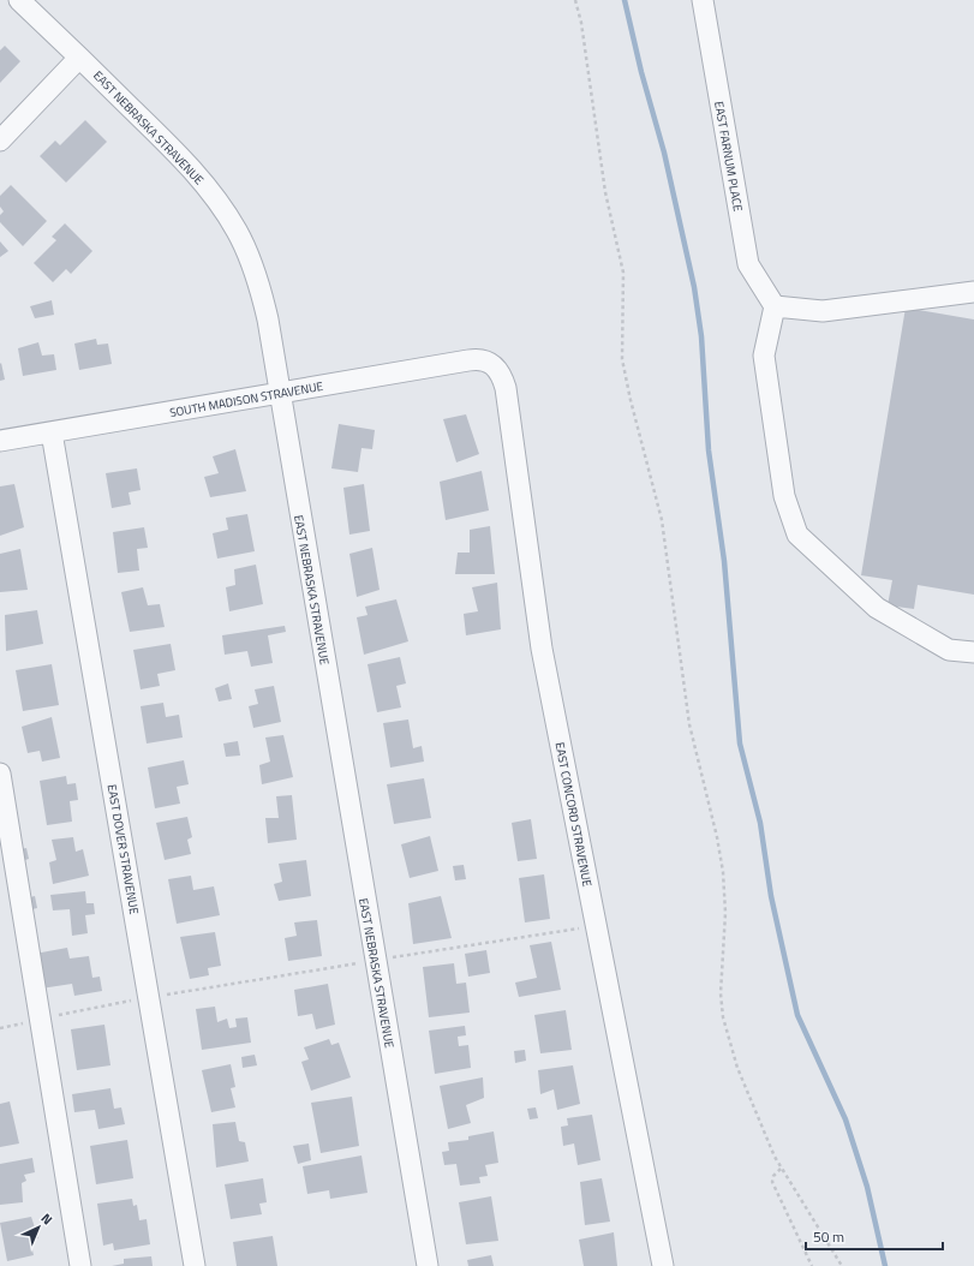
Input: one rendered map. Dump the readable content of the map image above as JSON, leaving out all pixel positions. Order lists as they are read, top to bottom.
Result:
{
  "streets": {
    "street": [
      "EAST NEBRASKA STRAVENUE",
      "EAST FARNUM PLACE",
      "SOUTH MADISON STRAVENUE",
      "EAST CONCORD STRAVENUE",
      "EAST DOVER STRAVENUE"
    ]
  },
  "crossings": [
    ["EAST NEBRASKA STRAVENUE", "SOUTH MADISON STRAVENUE"],
    ["SOUTH MADISON STRAVENUE", "EAST CONCORD STRAVENUE"],
    ["SOUTH MADISON STRAVENUE", "EAST DOVER STRAVENUE"]
  ],
  "scale_bar": "50 m",
  "north": "top right"
}
